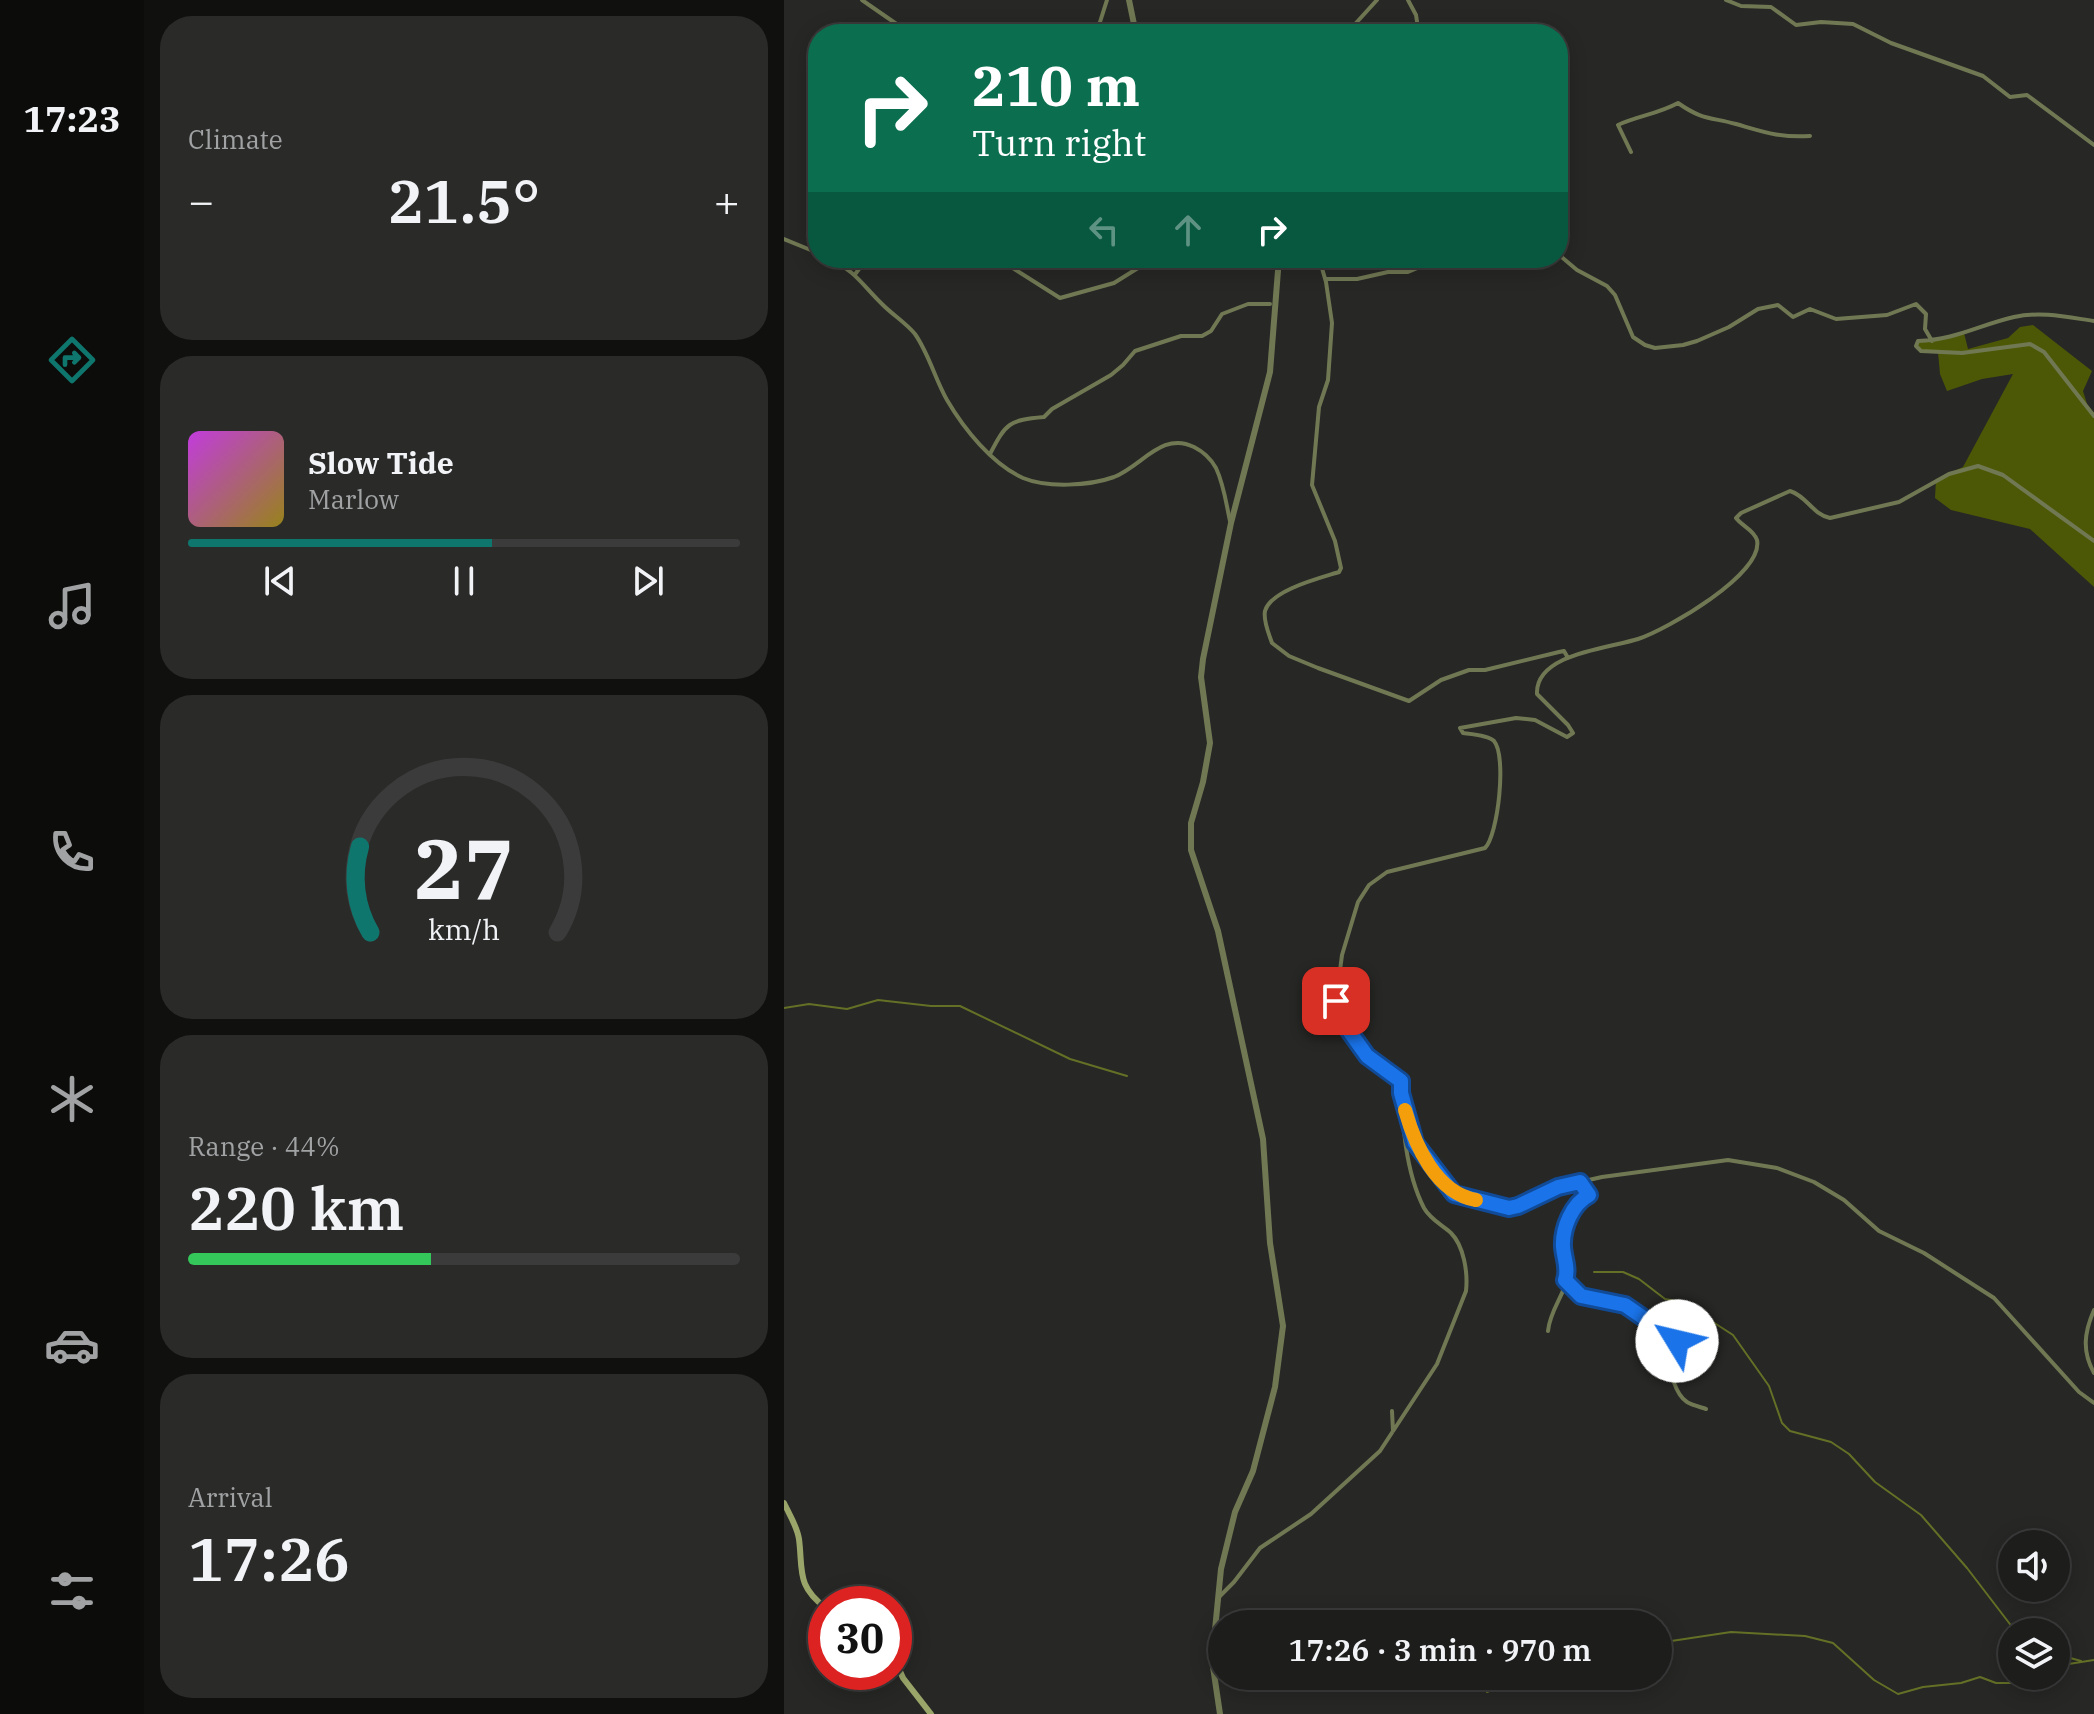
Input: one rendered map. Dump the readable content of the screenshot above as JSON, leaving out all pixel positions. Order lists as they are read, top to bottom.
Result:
{
  "page": {
    "tabs": "17:23",
    "tile": [
      "Climate",
      ["Range · 44%", "220 km"],
      ["Arrival", "17:26"]
    ],
    "turn": ["210 m", "Turn right"],
    "heat": ["−", "21.5°", "+"],
    "song": ["Slow Tide", "Marlow"],
    "limit": "30",
    "trip": "17:26 · 3 min · 970 m",
    "gauge": ["27", "km/h"]
  }
}
